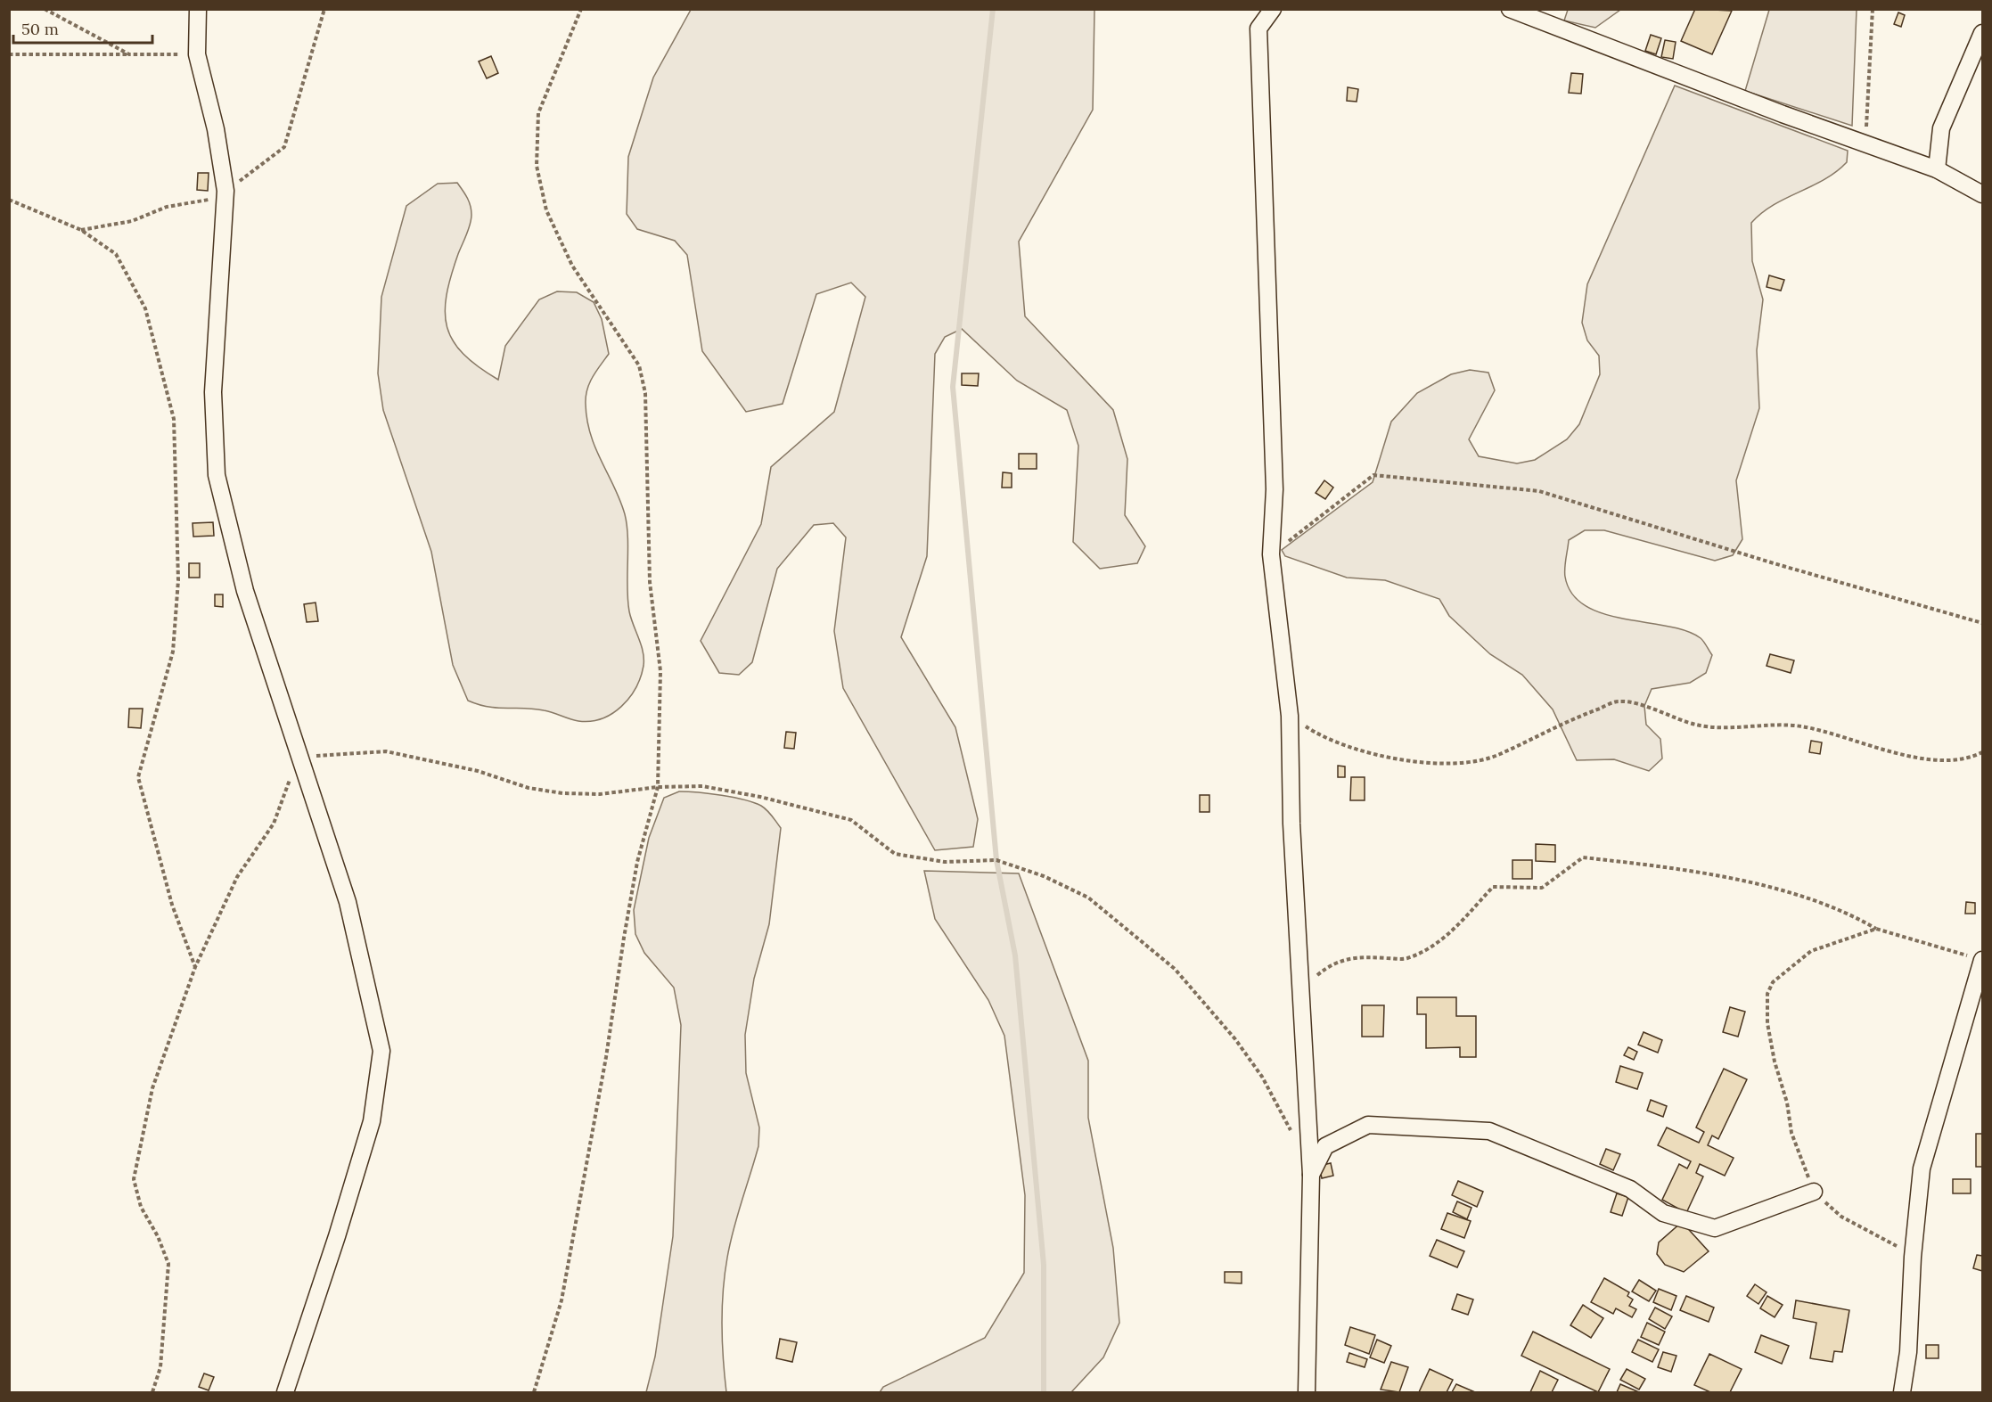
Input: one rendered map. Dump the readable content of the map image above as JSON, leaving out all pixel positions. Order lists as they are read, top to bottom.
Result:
{
  "scale_bar": "50 m"
}
